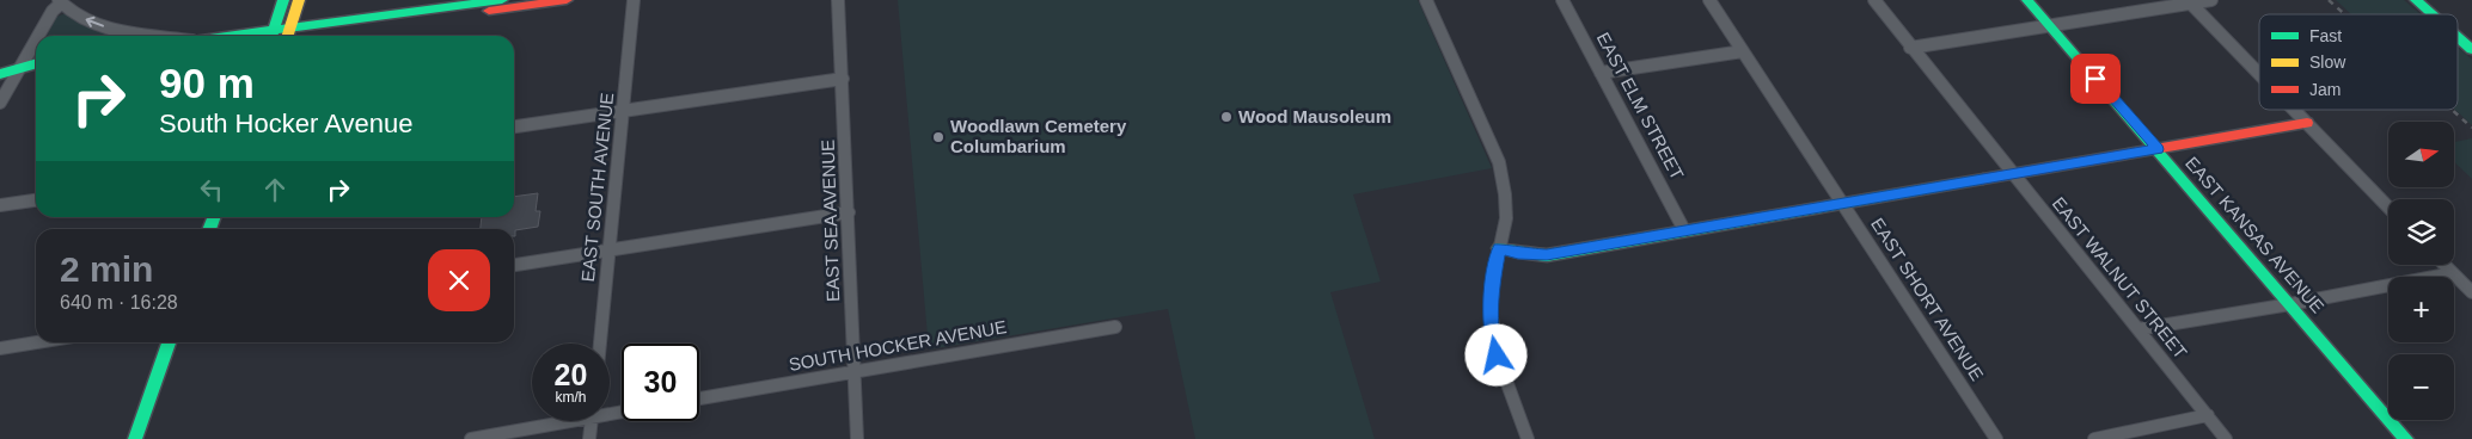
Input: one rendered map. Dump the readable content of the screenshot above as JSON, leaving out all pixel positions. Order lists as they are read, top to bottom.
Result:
{
  "streets": {
    "street": [
      "EAST ELM STREET",
      "EAST SOUTH AVENUE",
      "EAST SEA AVENUE",
      "EAST KANSAS AVENUE",
      "EAST WALNUT STREET",
      "EAST SHORT AVENUE",
      "SOUTH HOCKER AVENUE"
    ]
  },
  "crossings": [
    ["EAST SEA AVENUE", "SOUTH HOCKER AVENUE"]
  ],
  "places": ["Wood Mausoleum", "Woodlawn Cemetery Columbarium"],
  "legend": ["Fast", "Slow", "Jam"],
  "north": "right",
  "page": {
    "turn": ["90 m", "South Hocker Avenue"],
    "map_buttons": ["+", "−"],
    "heading": ["2 min", "640 m · 16:28"],
    "speed": "20 km/h",
    "limit": "30"
  }
}
